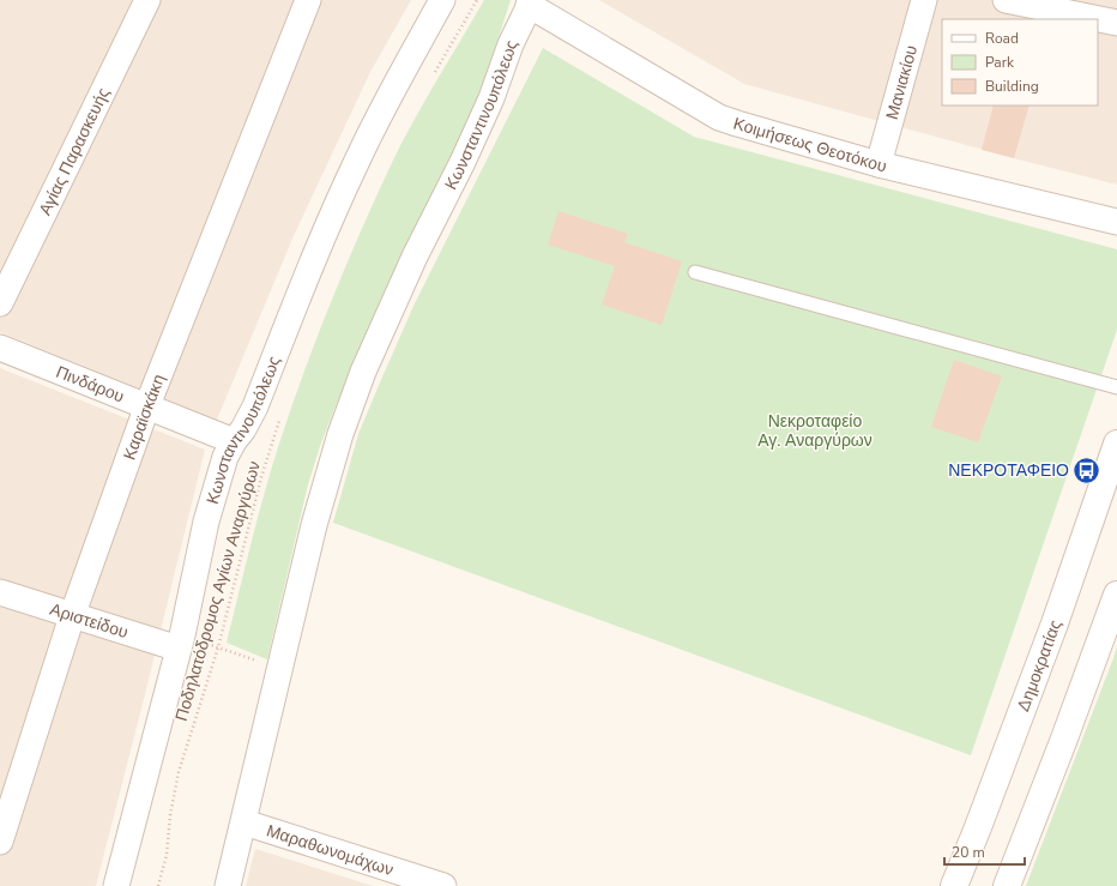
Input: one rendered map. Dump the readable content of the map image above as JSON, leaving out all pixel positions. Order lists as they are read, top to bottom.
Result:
{
  "streets": {
    "main road": ["Δημοκρατίας"],
    "street": [
      "Μανιακίου",
      "Κωνσταντινουπόλεως",
      "Κοιμήσεως Θεοτόκου",
      "Αγίας Παρασκευής",
      "Πινδάρου",
      "Καραϊσκάκη",
      "Αριστείδου",
      "Μαραθωνομάχων"
    ],
    "path": ["Ποδηλατόδρομος Αγίων Αναργύρων"]
  },
  "crossings": [
    ["Μανιακίου", "Κοιμήσεως Θεοτόκου"],
    ["Κωνσταντινουπόλεως", "Κοιμήσεως Θεοτόκου"],
    ["Κωνσταντινουπόλεως", "Πινδάρου"],
    ["Κωνσταντινουπόλεως", "Αριστείδου"],
    ["Κωνσταντινουπόλεως", "Μαραθωνομάχων"],
    ["Πινδάρου", "Καραϊσκάκη"],
    ["Καραϊσκάκη", "Αριστείδου"]
  ],
  "parks": ["Νεκροταφείο Αγ. Αναργύρων"],
  "places": {
    "bus stop": ["ΝΕΚΡΟΤΑΦΕΙΟ"]
  },
  "legend": ["Road", "Park", "Building"],
  "scale_bar": "20 m"
}
